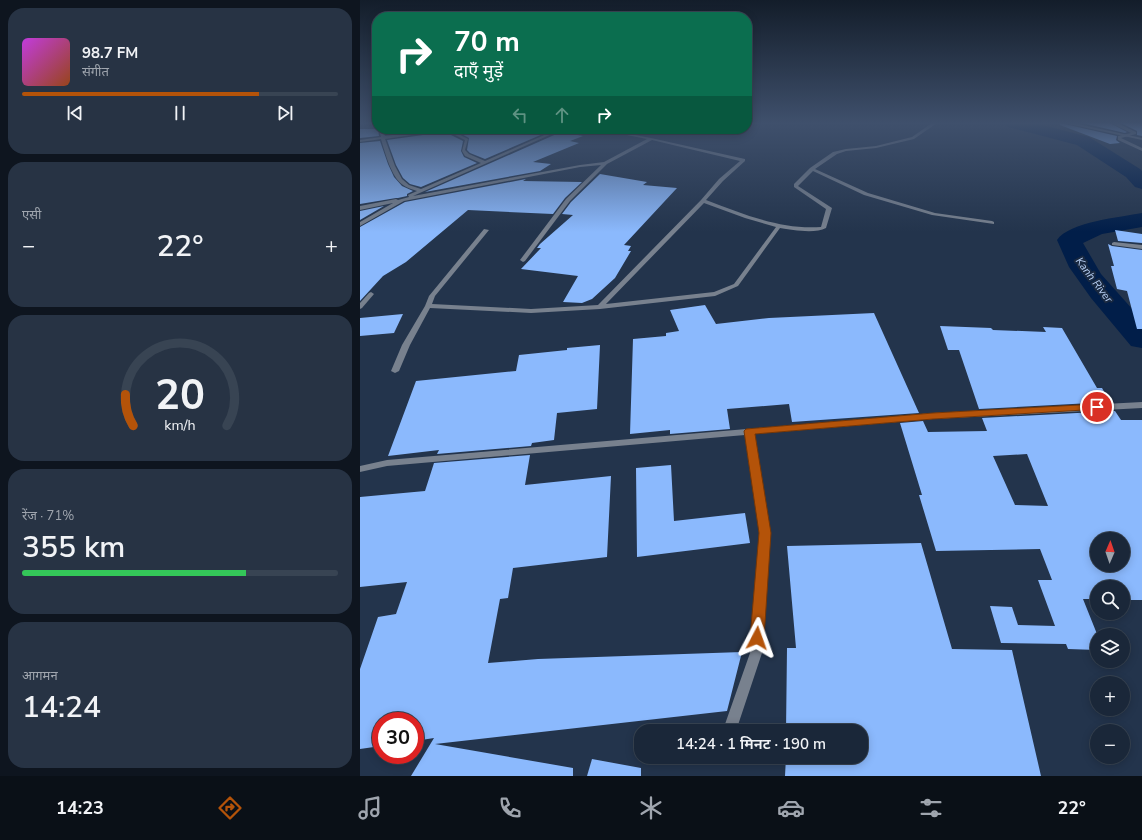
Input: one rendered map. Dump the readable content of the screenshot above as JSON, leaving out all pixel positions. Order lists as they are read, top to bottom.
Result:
{
  "water": ["Kanh River"],
  "north": "top",
  "page": {
    "turn": ["70 m", "दाएँ मुड़ें"],
    "song": ["98.7 FM", "संगीत"],
    "tile": [
      "एसी",
      ["रेंज · 71%", "355 km"],
      ["आगमन", "14:24"]
    ],
    "heat": ["−", "22°", "+"],
    "map_buttons": ["+", "−"],
    "limit": "30",
    "trip": "14:24 · 1 मिनट · 190 m",
    "tabs": ["14:23", "22°"],
    "gauge": ["20", "km/h"]
  }
}
